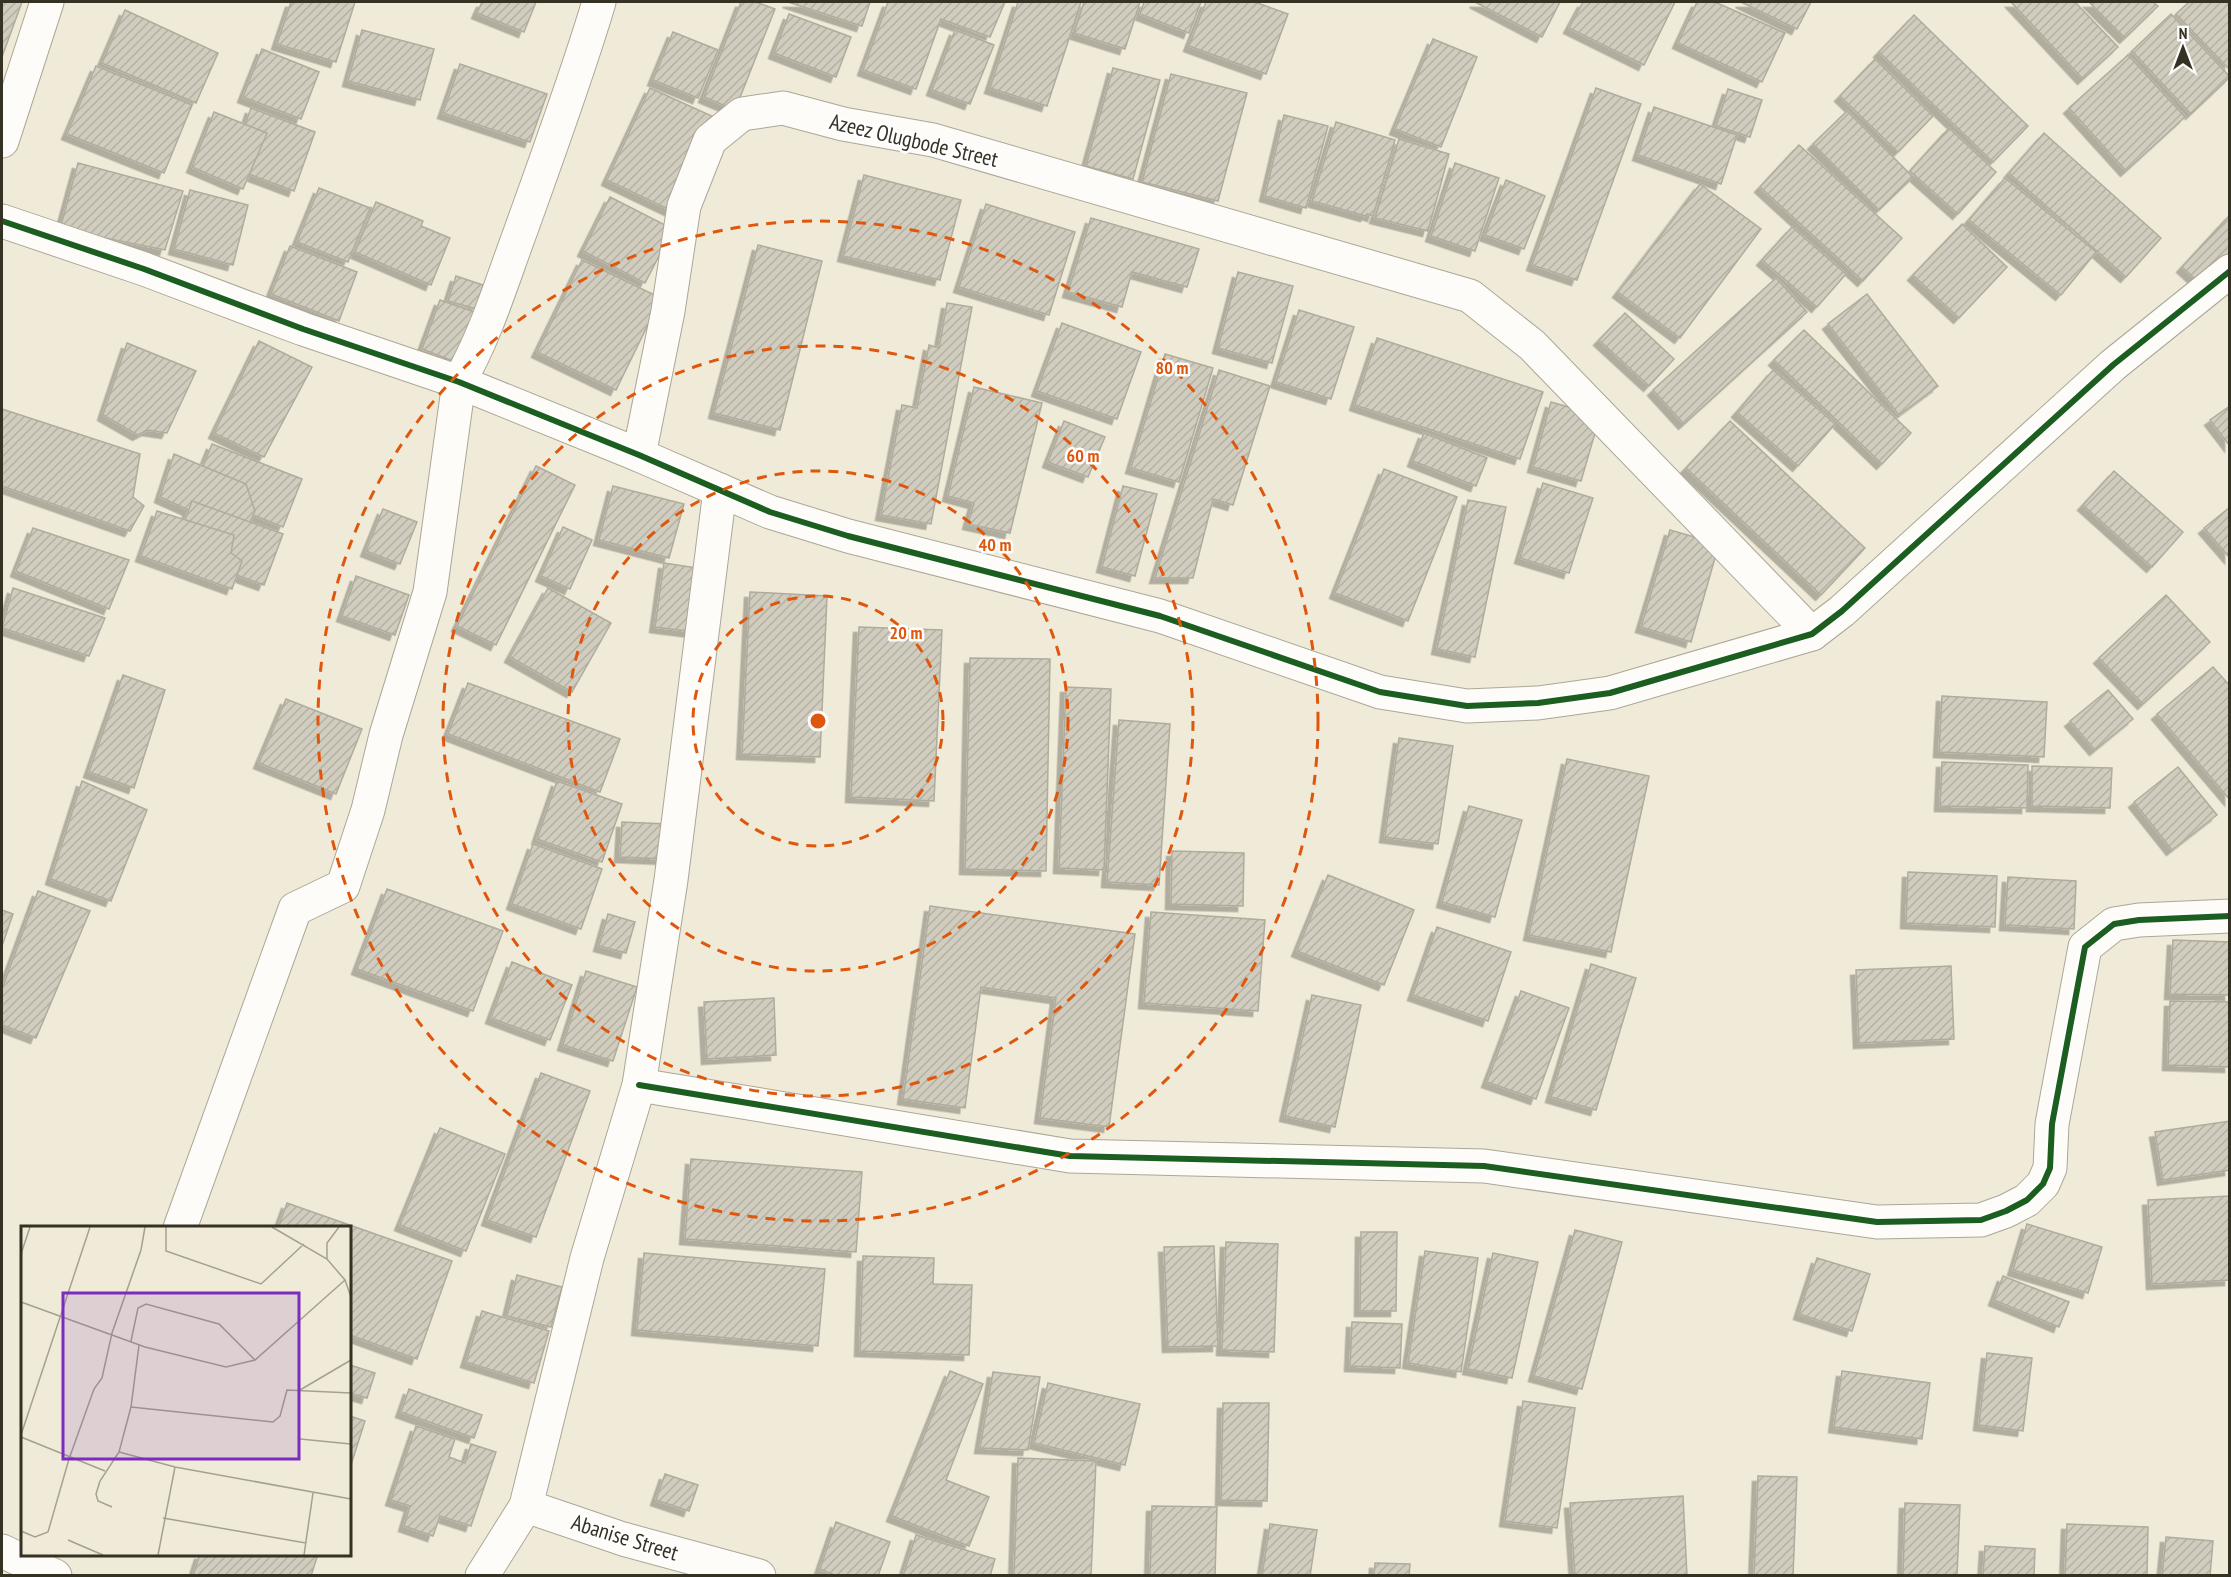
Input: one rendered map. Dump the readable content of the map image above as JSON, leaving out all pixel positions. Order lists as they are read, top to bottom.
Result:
{
  "streets": {
    "street": ["Azeez Olugbode Street", "Abanise Street"]
  },
  "north": "top",
  "rings": [
    "80 m",
    "60 m",
    "40 m",
    "20 m"
  ]
}
